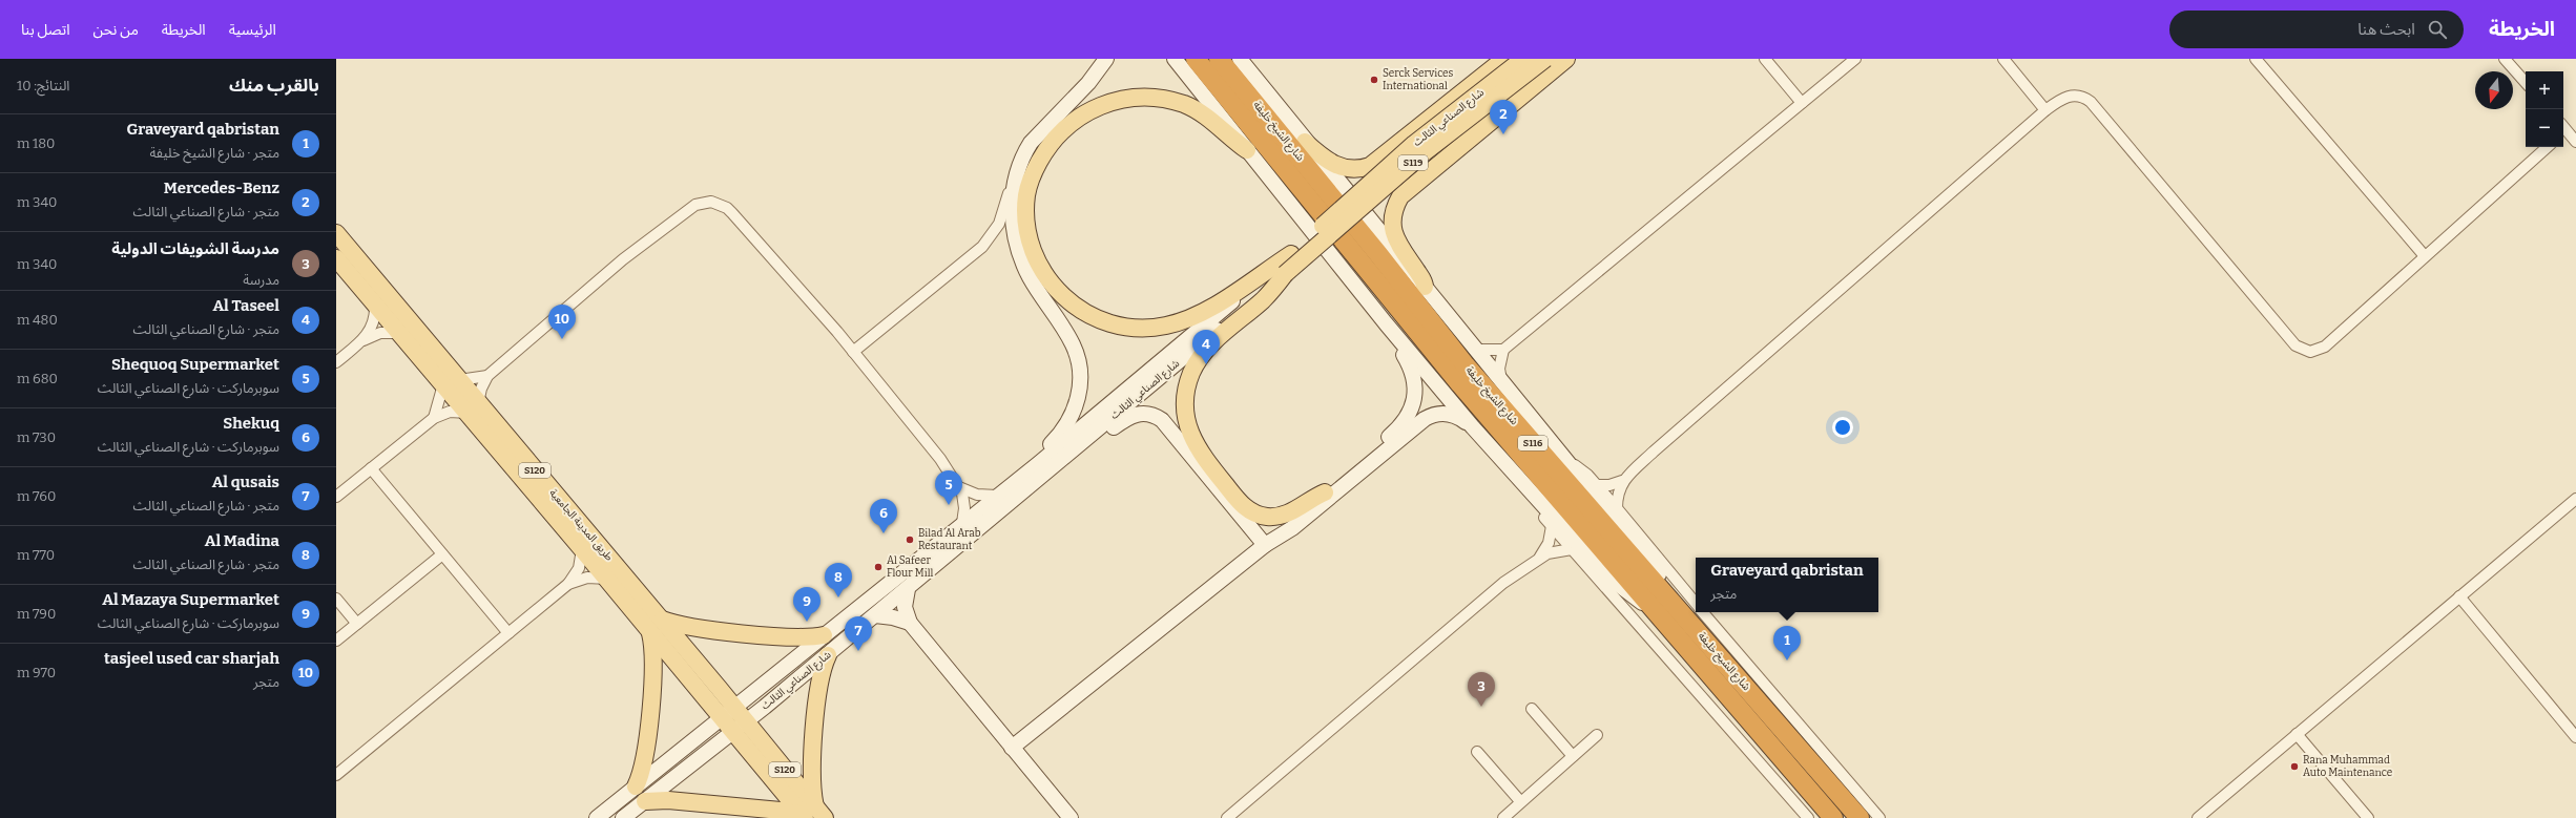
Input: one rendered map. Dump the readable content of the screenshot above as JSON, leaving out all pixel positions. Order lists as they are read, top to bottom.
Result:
{
  "streets": {
    "highway": ["شارع الشيخ خليفة", "S116"],
    "main road": [
      "شارع الصناعي الثالث",
      "S119",
      "S120",
      "طريق المدينة الجامعية"
    ]
  },
  "crossings": [
    ["شارع الصناعي الثالث", "طريق المدينة الجامعية"]
  ],
  "places": [
    "Serck Services International",
    "Bilad Al Arab Restaurant",
    "Al Safeer Flour Mill",
    "Rana Muhammad Auto Maintenance"
  ],
  "north": "bottom",
  "page": {
    "header": "الخريطة",
    "search": "ابحث هنا",
    "nav": [
      "الرئيسية",
      "الخريطة",
      "من نحن",
      "اتصل بنا"
    ],
    "heading": ["بالقرب منك", "النتائج: 10"],
    "map_buttons": ["+", "−"],
    "pins": [
      "2",
      "10",
      "4",
      "5",
      "6",
      "8",
      "9",
      "7",
      "1",
      "3"
    ],
    "list": [
      {
        "mark": "1",
        "name": "Graveyard qabristan",
        "note": "متجر · شارع الشيخ خليفة",
        "value": "180 m"
      },
      {
        "mark": "2",
        "name": "Mercedes-Benz",
        "note": "متجر · شارع الصناعي الثالث",
        "value": "340 m"
      },
      {
        "mark": "3",
        "name": "مدرسة الشويفات الدولية",
        "note": "مدرسة",
        "value": "340 m"
      },
      {
        "mark": "4",
        "name": "Al Taseel",
        "note": "متجر · شارع الصناعي الثالث",
        "value": "480 m"
      },
      {
        "mark": "5",
        "name": "Shequoq Supermarket",
        "note": "سوبرماركت · شارع الصناعي الثالث",
        "value": "680 m"
      },
      {
        "mark": "6",
        "name": "Shekuq",
        "note": "سوبرماركت · شارع الصناعي الثالث",
        "value": "730 m"
      },
      {
        "mark": "7",
        "name": "Al qusais",
        "note": "متجر · شارع الصناعي الثالث",
        "value": "760 m"
      },
      {
        "mark": "8",
        "name": "Al Madina",
        "note": "متجر · شارع الصناعي الثالث",
        "value": "770 m"
      },
      {
        "mark": "9",
        "name": "Al Mazaya Supermarket",
        "note": "سوبرماركت · شارع الصناعي الثالث",
        "value": "790 m"
      },
      {
        "mark": "10",
        "name": "tasjeel used car sharjah",
        "note": "متجر",
        "value": "970 m"
      }
    ],
    "popup": ["Graveyard qabristan", "متجر"]
  }
}
